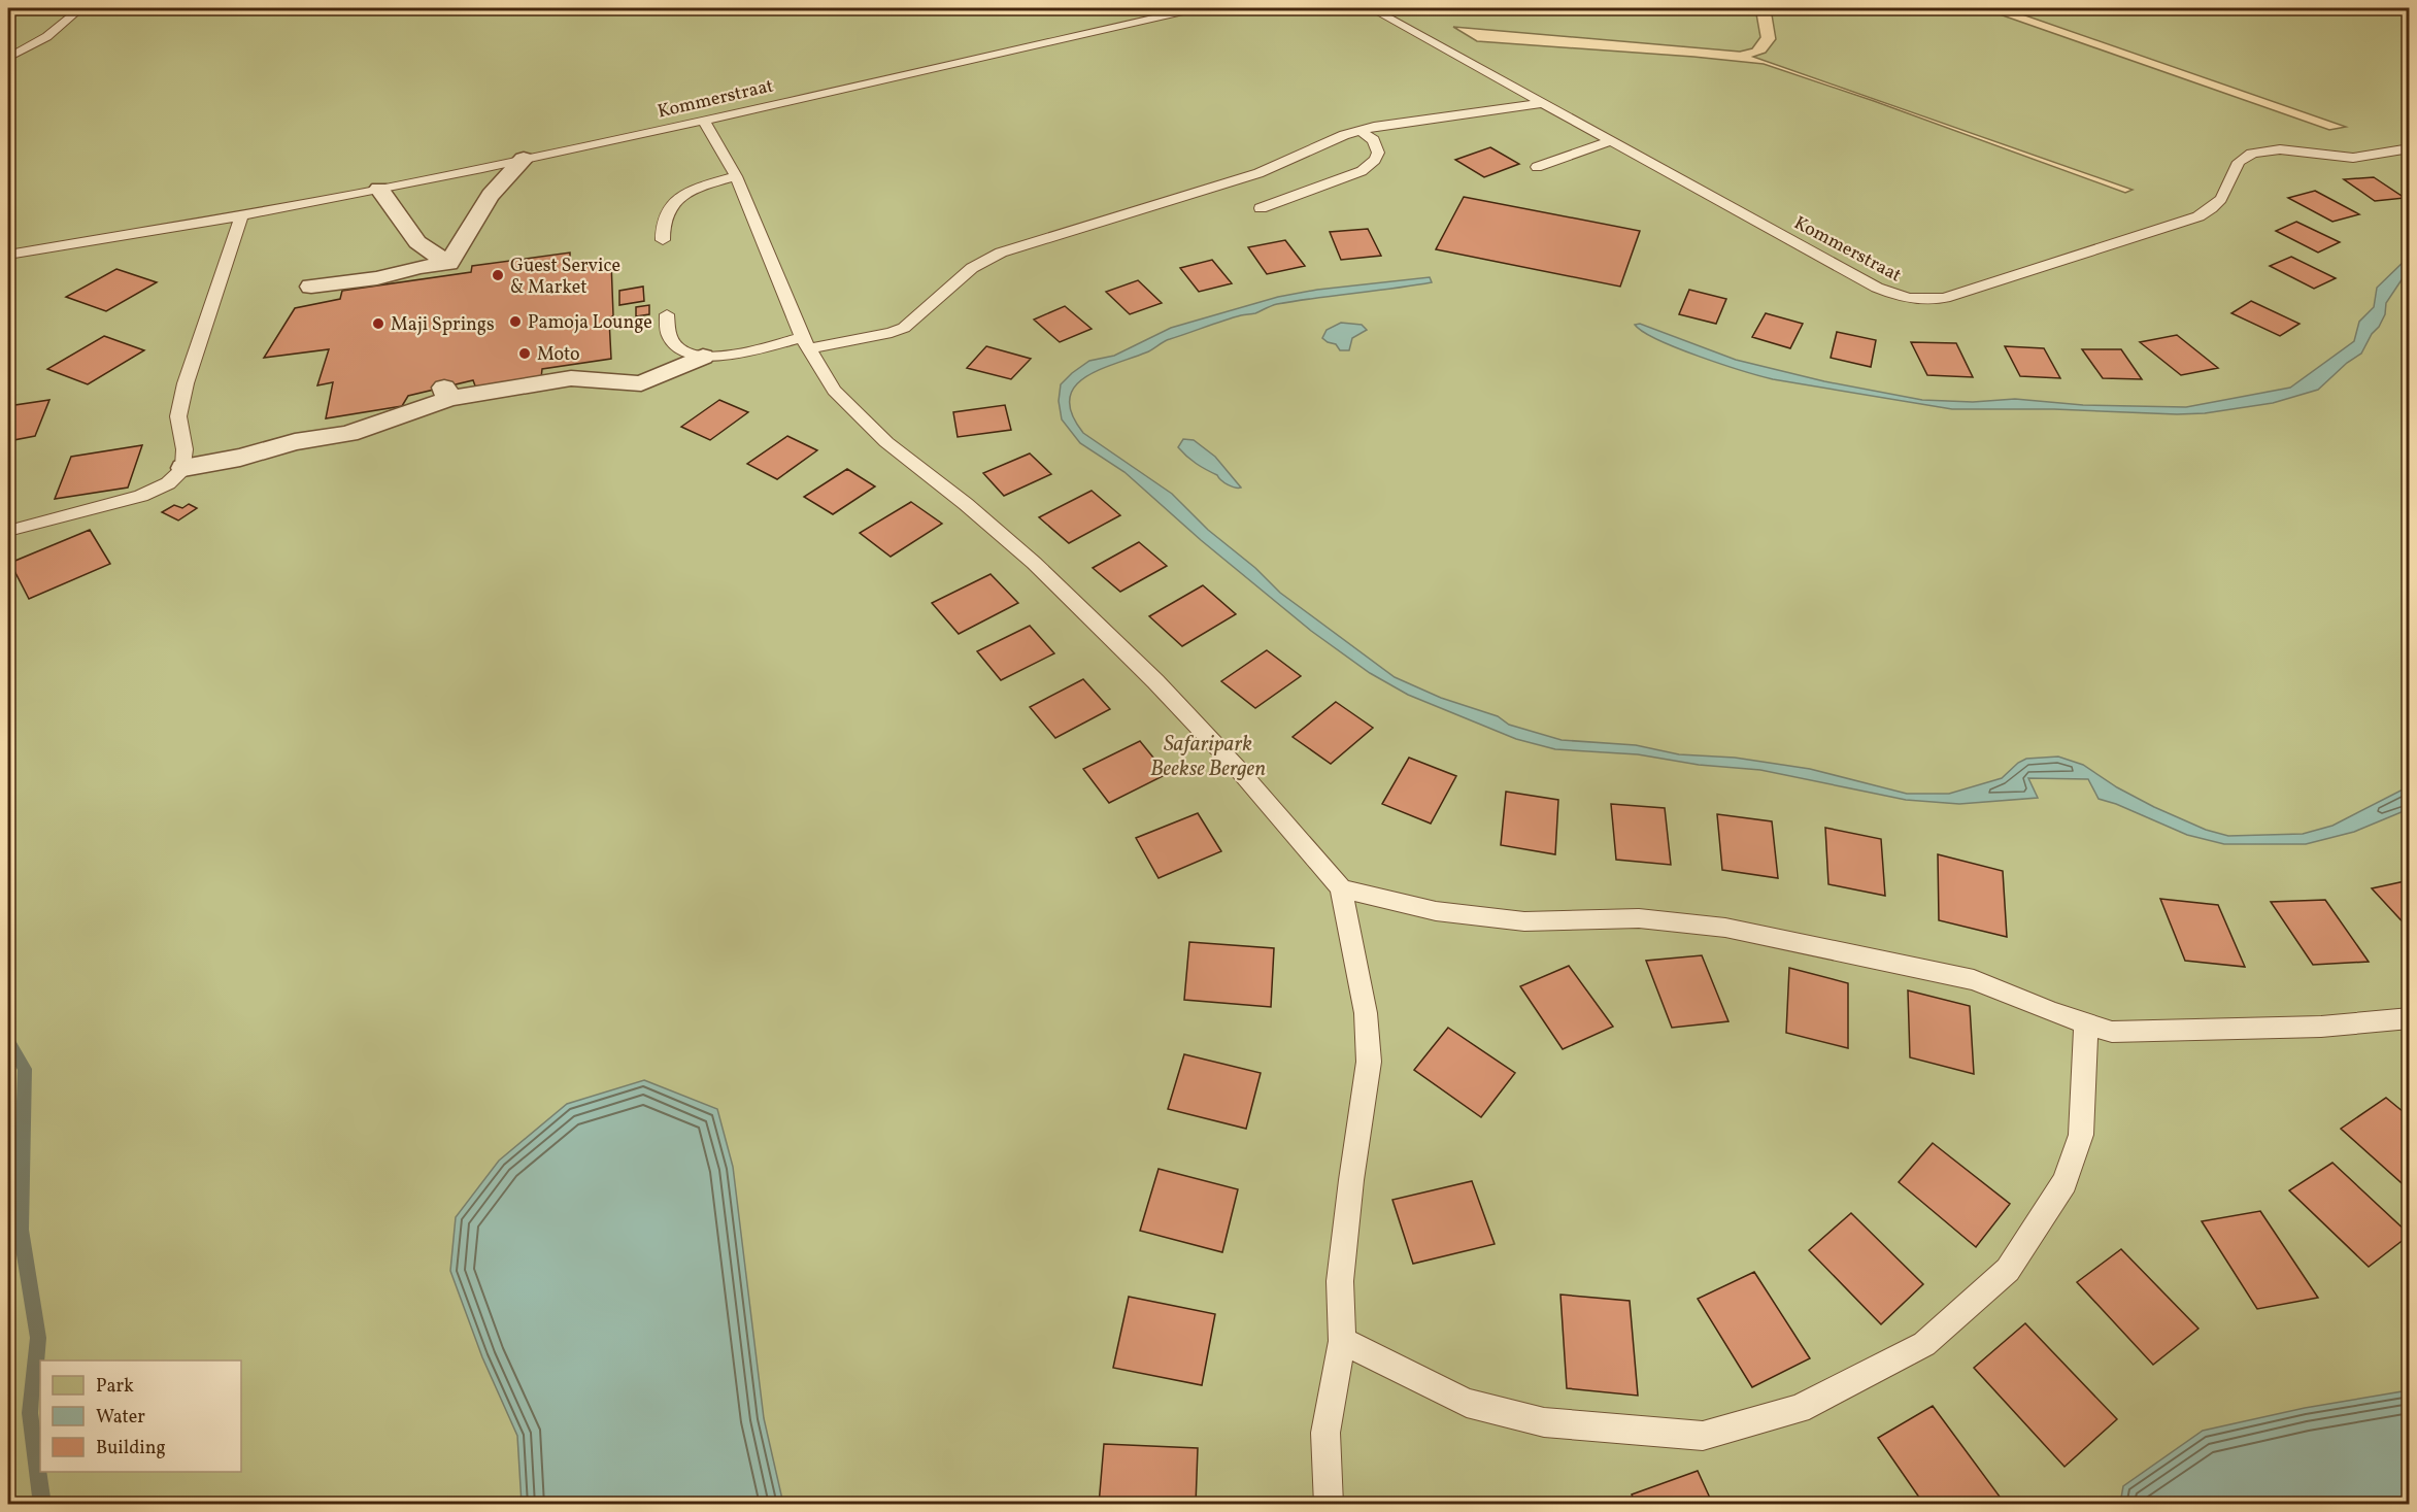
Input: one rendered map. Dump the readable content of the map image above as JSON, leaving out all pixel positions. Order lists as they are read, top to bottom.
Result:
{
  "streets": {
    "lane": ["Kommerstraat"]
  },
  "parks": ["Safaripark Beekse Bergen"],
  "places": [
    "Guest Service & Market",
    "Pamoja Lounge",
    "Maji Springs",
    "Moto"
  ],
  "legend": ["Park", "Water", "Building"]
}
